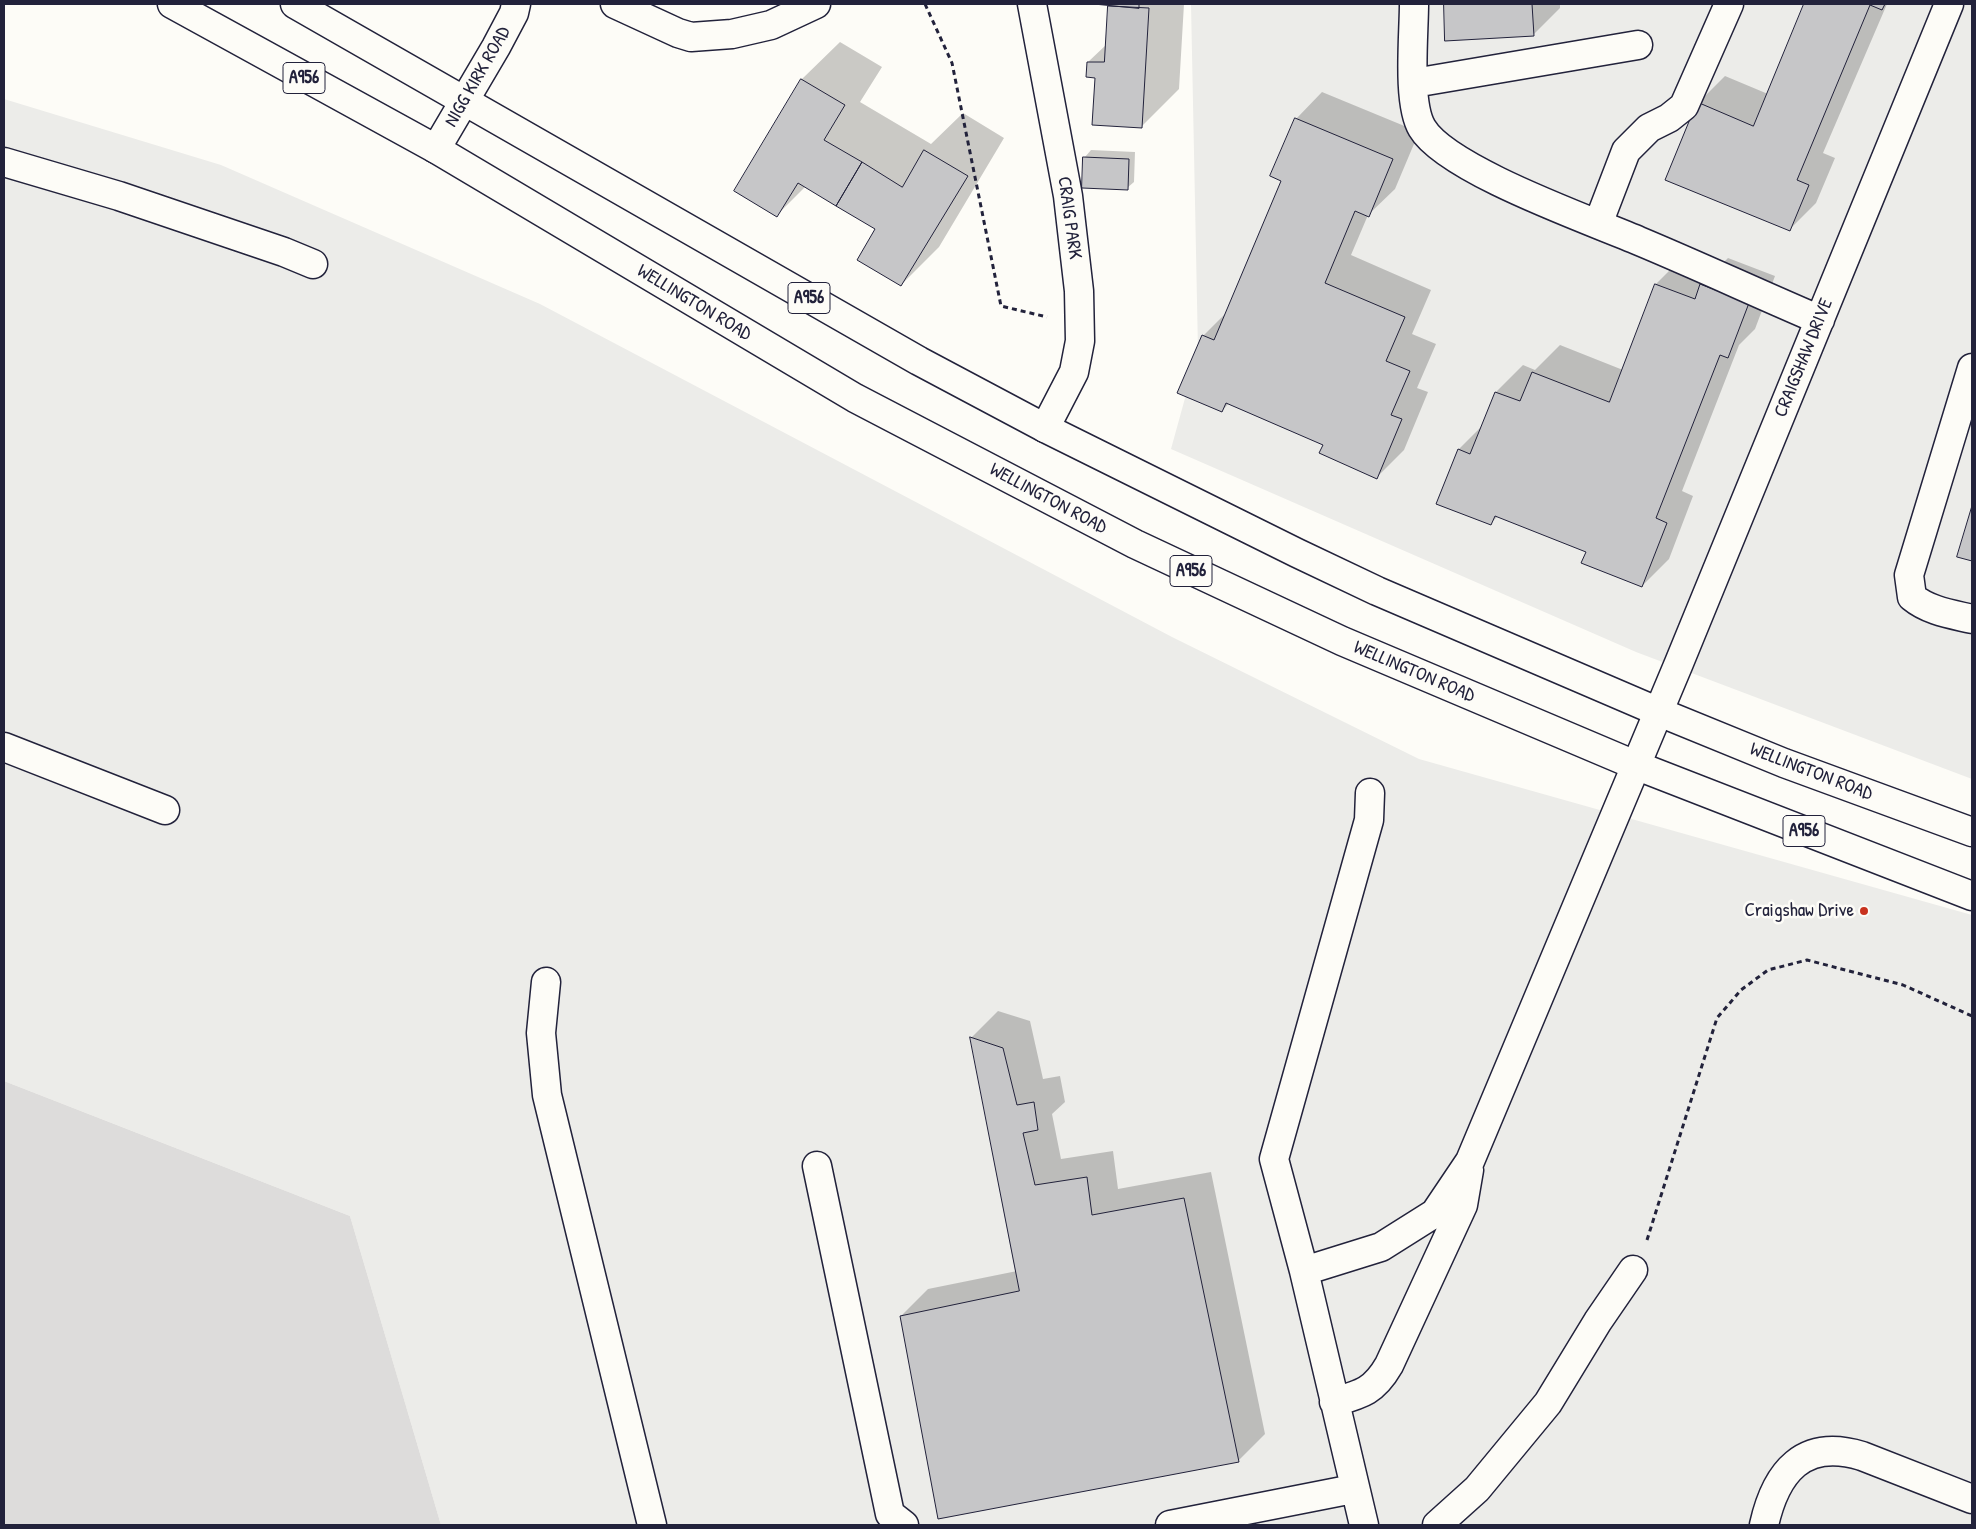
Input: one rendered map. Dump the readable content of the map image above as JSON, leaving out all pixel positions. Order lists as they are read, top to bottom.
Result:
{
  "streets": {
    "main road": [
      "NIGG KIRK ROAD",
      "A956",
      "CRAIG PARK",
      "WELLINGTON ROAD",
      "CRAIGSHAW DRIVE"
    ]
  },
  "crossings": [
    ["NIGG KIRK ROAD", "WELLINGTON ROAD"],
    ["CRAIG PARK", "WELLINGTON ROAD"],
    ["WELLINGTON ROAD", "CRAIGSHAW DRIVE"]
  ],
  "places": ["Craigshaw Drive"]
}
